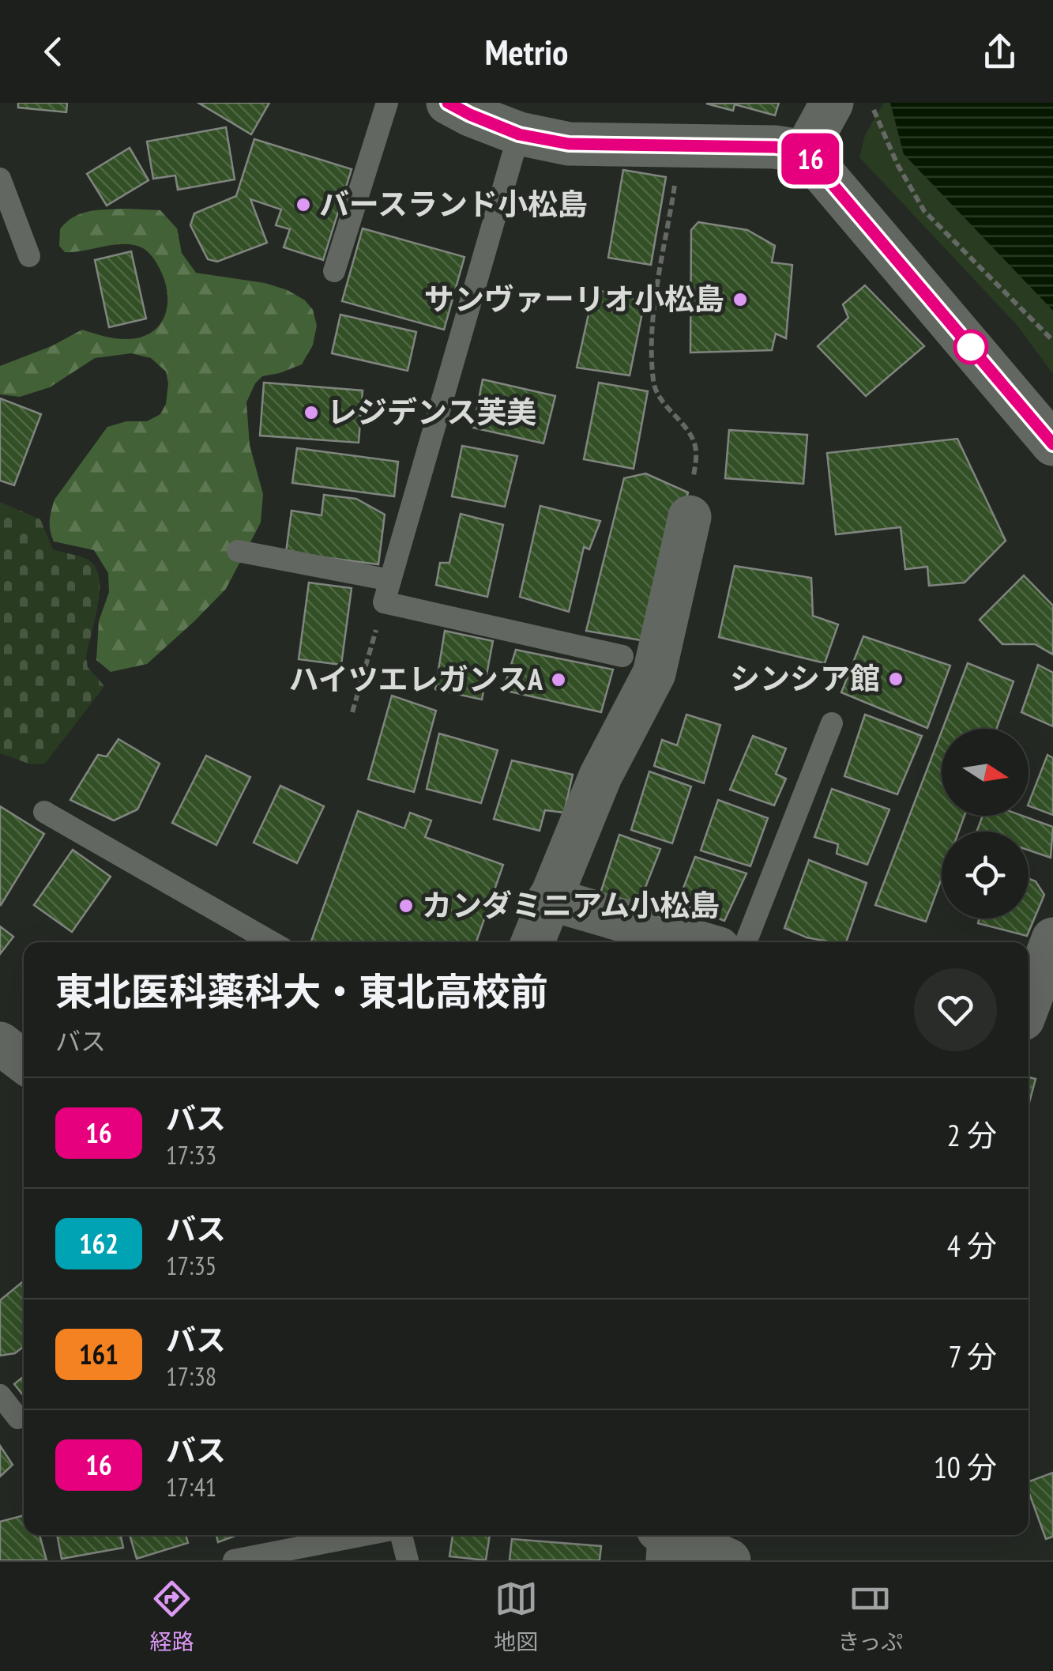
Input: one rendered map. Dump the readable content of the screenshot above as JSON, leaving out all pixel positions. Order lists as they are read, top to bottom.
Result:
{
  "places": [
    "バースランド小松島",
    "サンヴァーリオ小松島",
    "レジデンス芙美",
    "シンシア館",
    "ハイツエレガンスA",
    "カンダミニアム小松島"
  ],
  "lines": ["bus line 16"],
  "north": "right",
  "page": {
    "header": "Metrio",
    "on_map": "16",
    "heading": ["東北医科薬科大・東北高校前", "バス"],
    "list": [
      {
        "mark": "16",
        "name": "バス",
        "note": "17:33",
        "value": "2 分"
      },
      {
        "mark": "162",
        "name": "バス",
        "note": "17:35",
        "value": "4 分"
      },
      {
        "mark": "161",
        "name": "バス",
        "note": "17:38",
        "value": "7 分"
      },
      {
        "mark": "16",
        "name": "バス",
        "note": "17:41",
        "value": "10 分"
      }
    ],
    "tabs": ["経路", "地図", "きっぷ"]
  }
}
